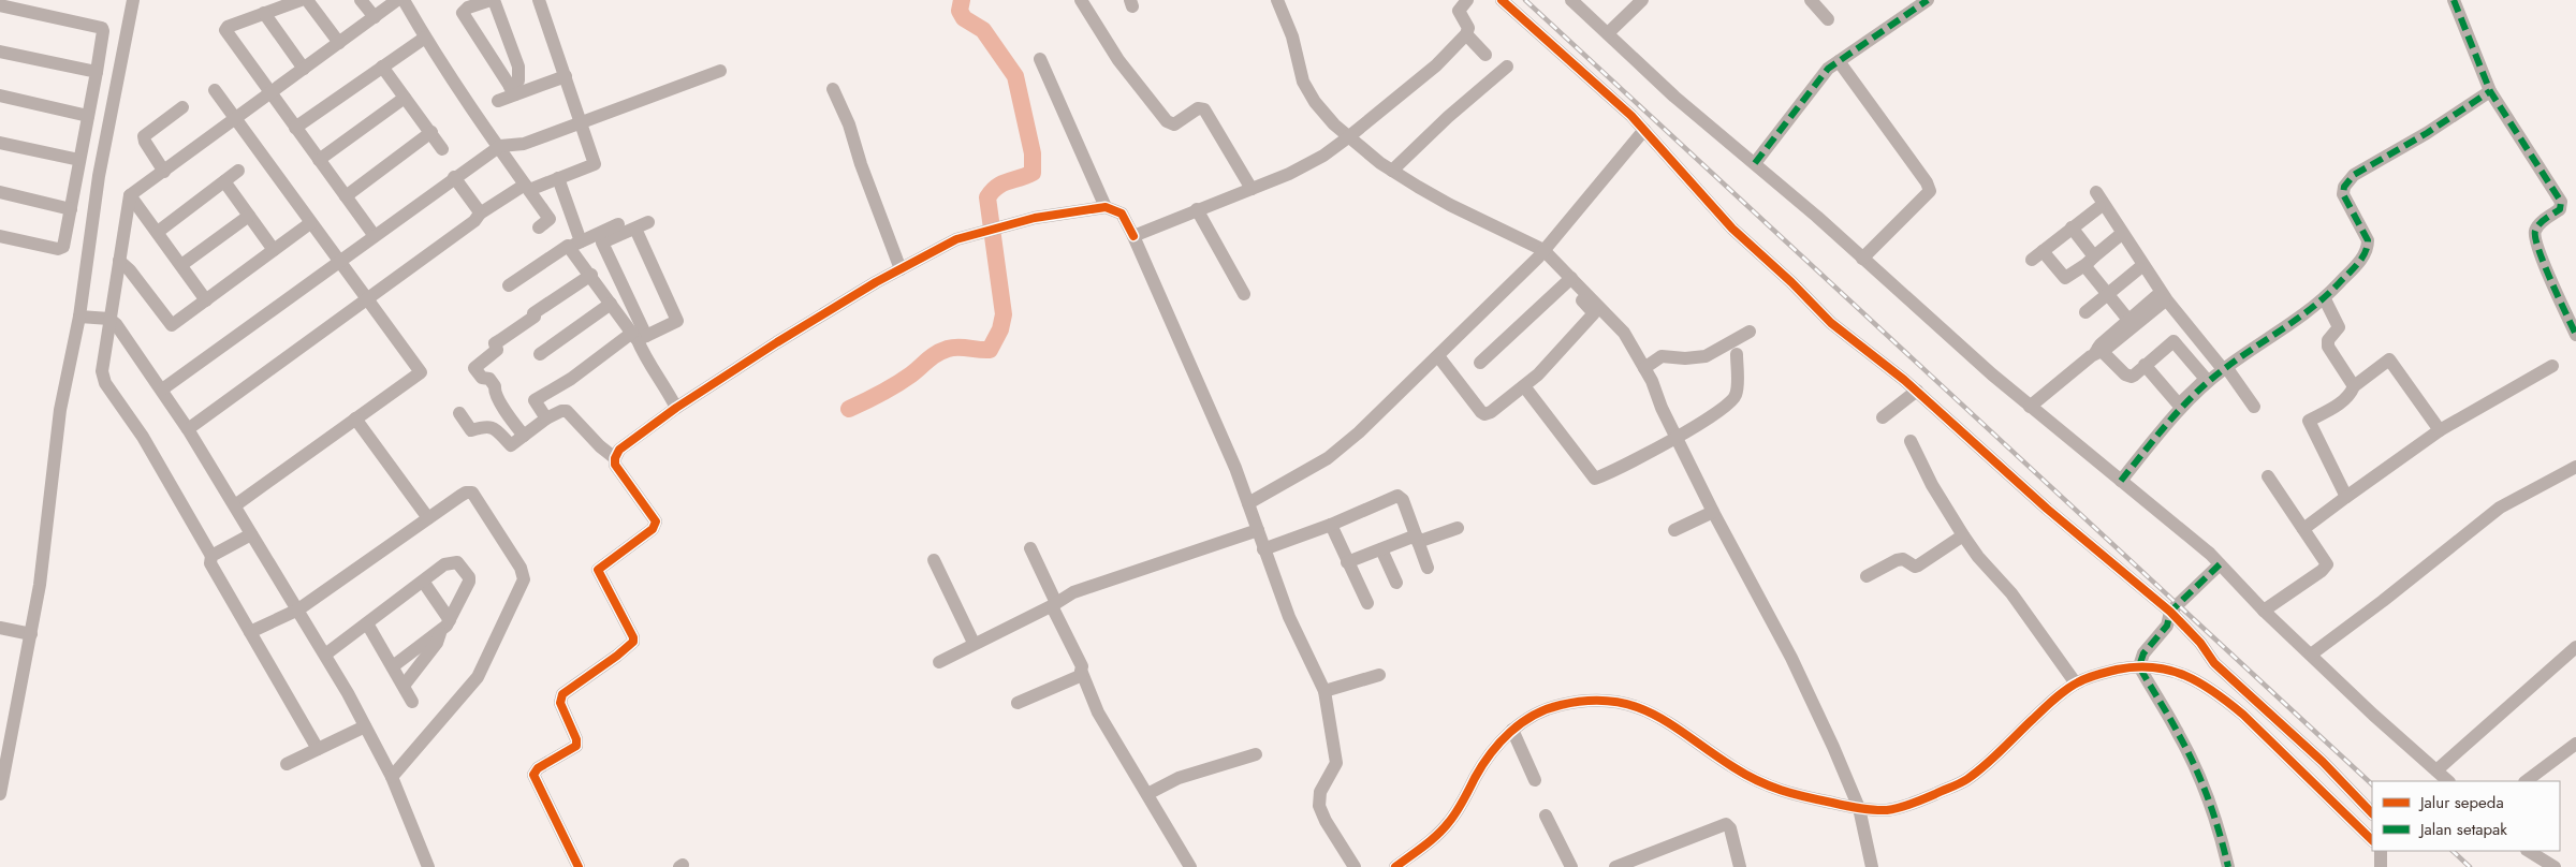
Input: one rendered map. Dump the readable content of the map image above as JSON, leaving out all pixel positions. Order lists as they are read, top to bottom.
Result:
{
  "legend": ["Jalur sepeda", "Jalan setapak"]
}
